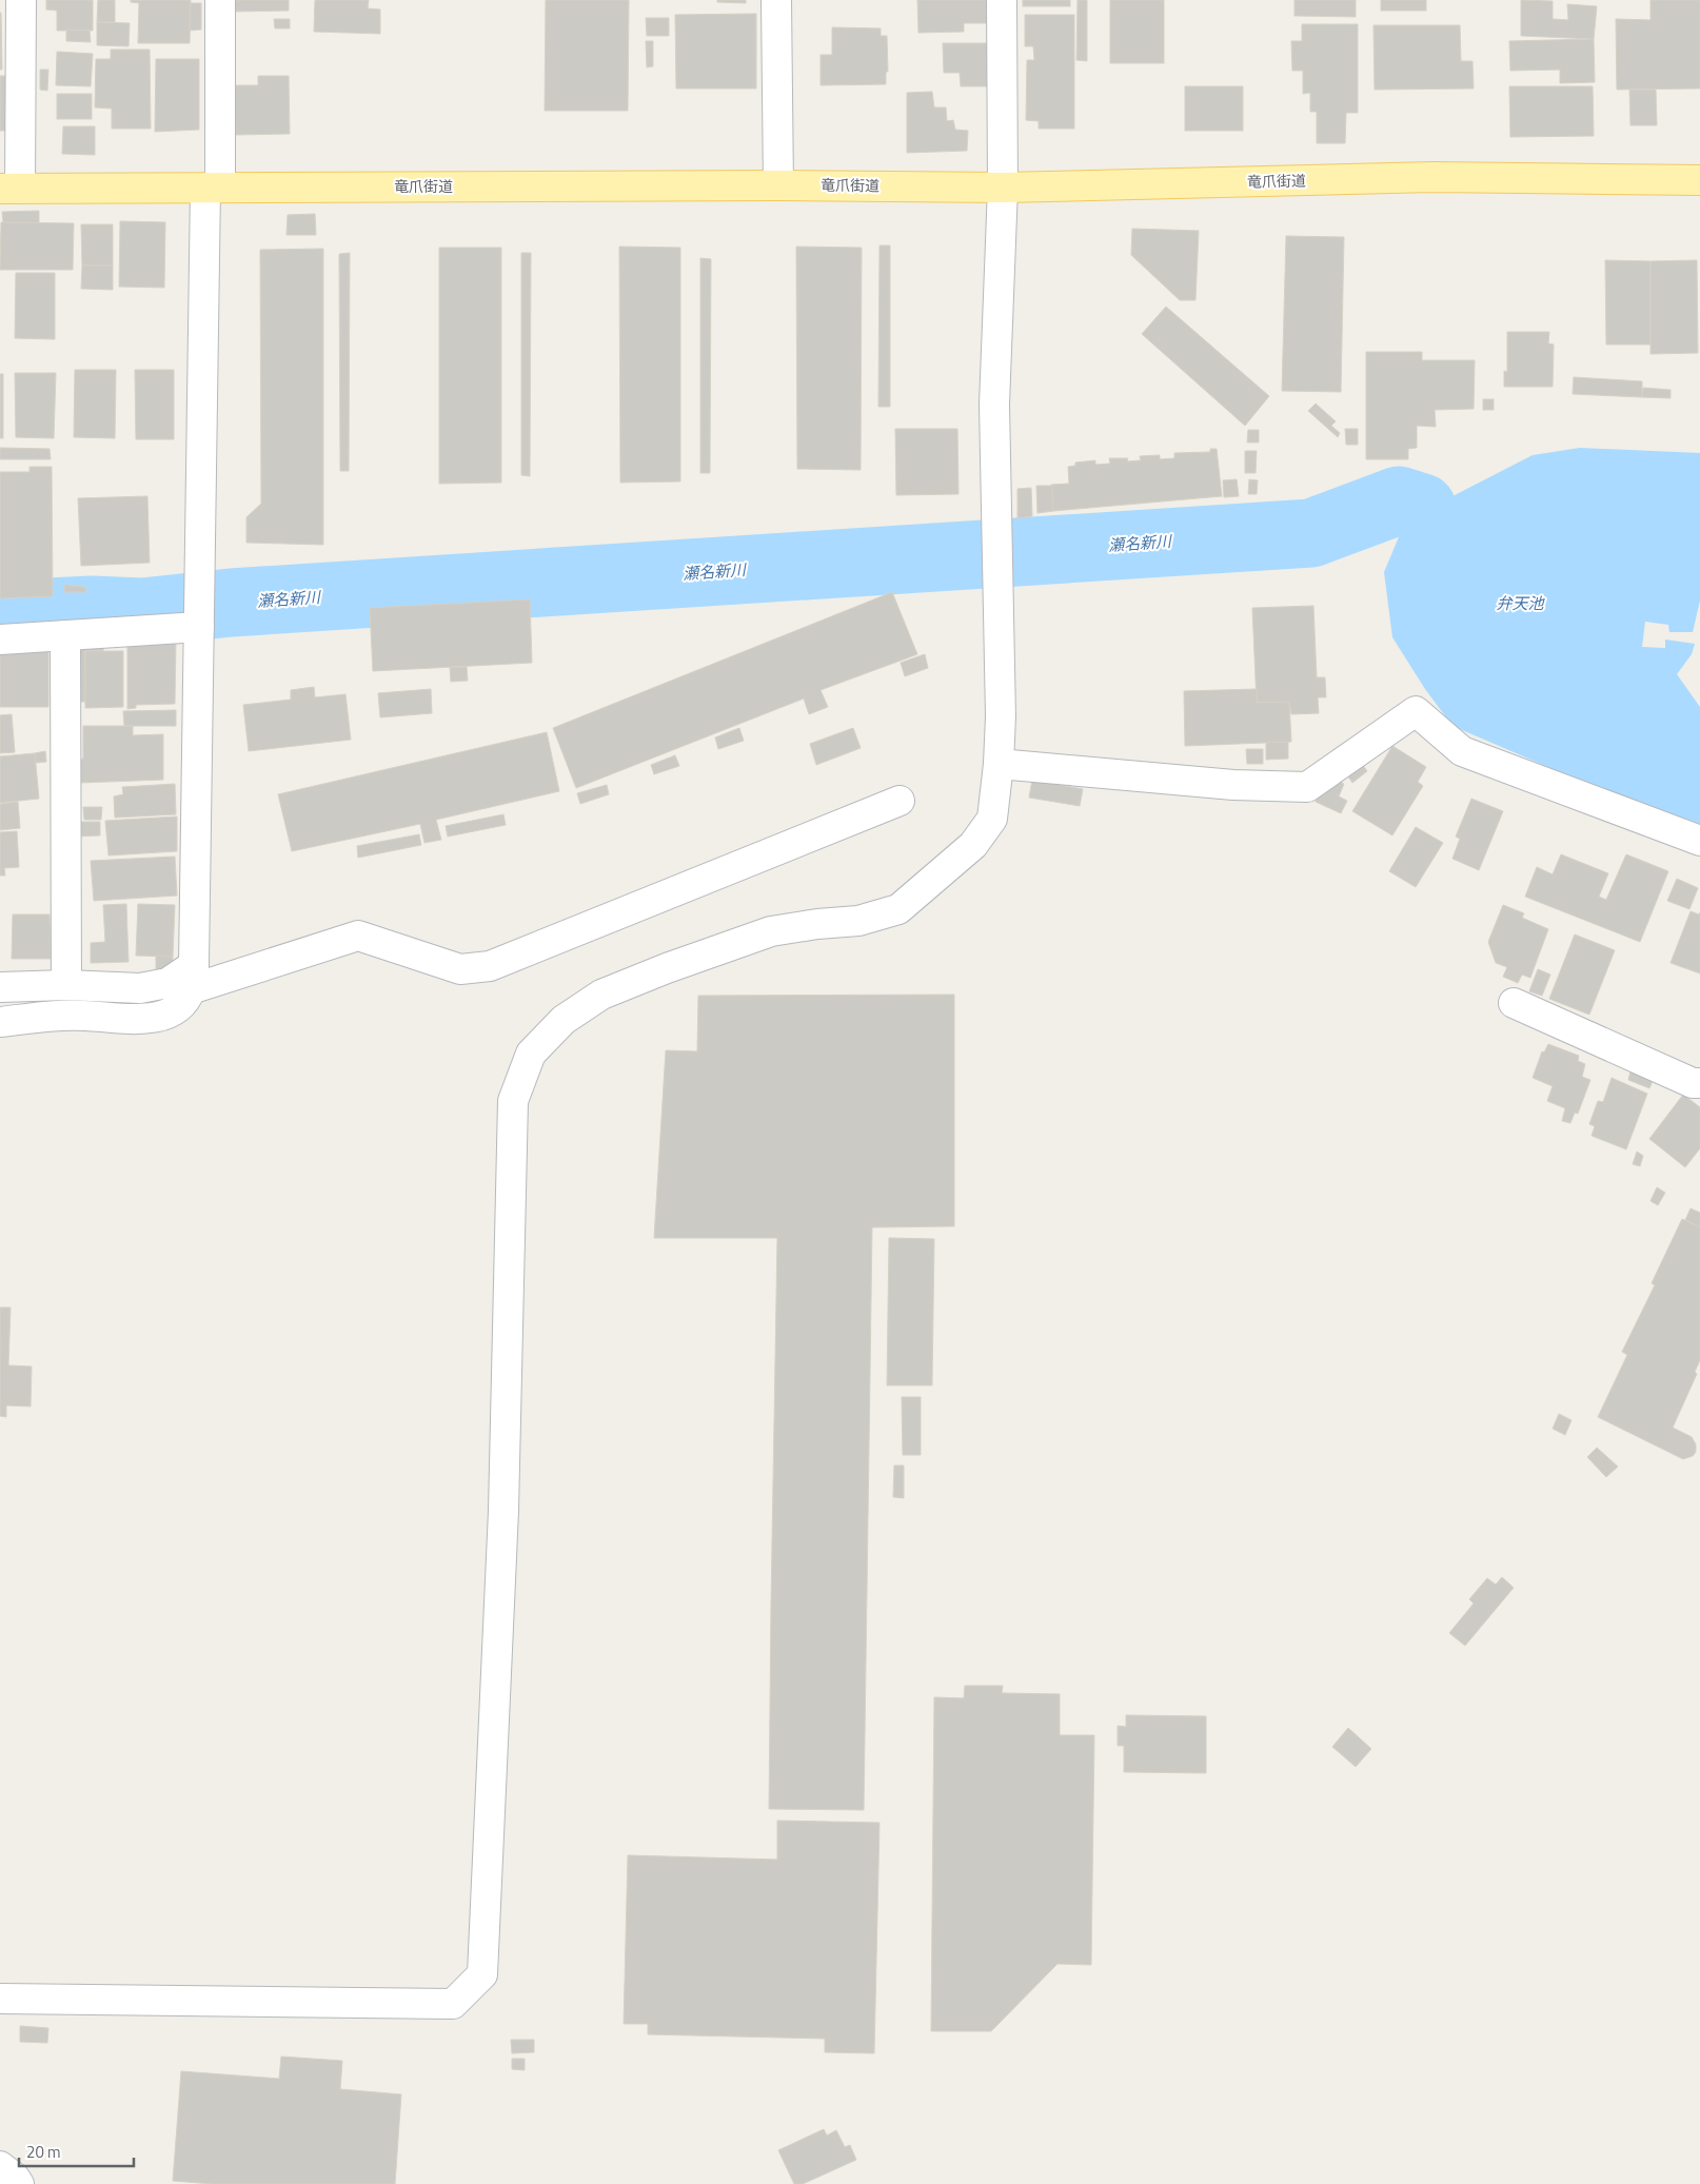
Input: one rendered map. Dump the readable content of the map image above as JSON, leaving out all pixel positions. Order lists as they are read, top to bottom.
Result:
{
  "streets": {
    "main road": ["竜爪街道"]
  },
  "water": ["瀬名新川", "弁天池"],
  "scale_bar": "20 m"
}
